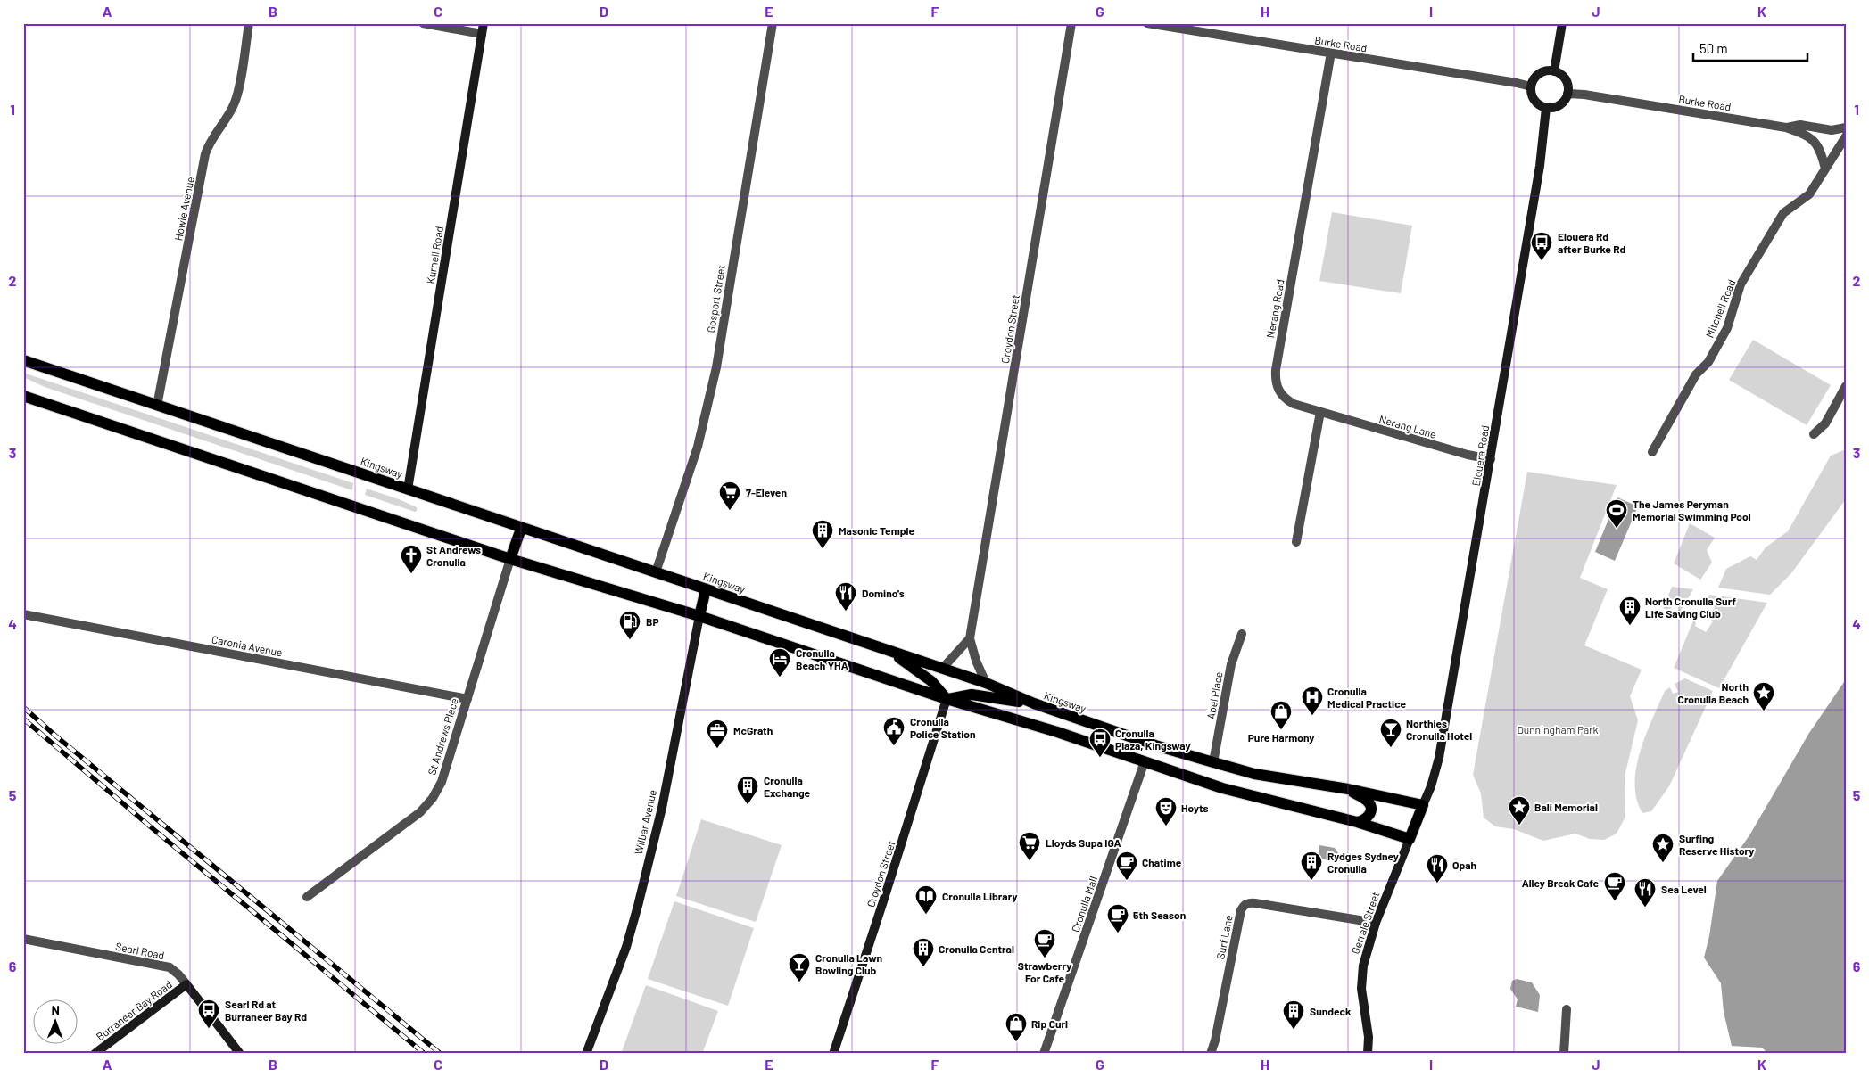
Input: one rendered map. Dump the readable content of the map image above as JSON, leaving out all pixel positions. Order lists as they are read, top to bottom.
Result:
{
  "streets": {
    "main road": [
      "Kingsway",
      "St Andrews Place",
      "Wilbar Avenue",
      "Gerrale Street"
    ],
    "street": [
      "Burke Road",
      "Howie Avenue",
      "Kurnell Road",
      "Gosport Street",
      "Nerang Road",
      "Mitchell Road",
      "Croydon Street",
      "Nerang Lane",
      "Elouera Road",
      "Caronia Avenue",
      "Abel Place",
      "Cronulla Mall",
      "Surf Lane",
      "Searl Road",
      "Burraneer Bay Road"
    ]
  },
  "crossings": [
    ["Burke Road", "Nerang Road"],
    ["Burke Road", "Mitchell Road"],
    ["Burke Road", "Elouera Road"],
    ["Howie Avenue", "Kingsway"],
    ["Kurnell Road", "Kingsway"],
    ["Gosport Street", "Kingsway"],
    ["Nerang Road", "Nerang Lane"],
    ["Croydon Street", "Kingsway"],
    ["Nerang Lane", "Elouera Road"],
    ["Elouera Road", "Kingsway"],
    ["Elouera Road", "Gerrale Street"],
    ["Kingsway", "Abel Place"],
    ["Kingsway", "St Andrews Place"],
    ["Kingsway", "Wilbar Avenue"],
    ["Kingsway", "Gerrale Street"],
    ["Caronia Avenue", "St Andrews Place"],
    ["Gerrale Street", "Surf Lane"],
    ["Searl Road", "Burraneer Bay Road"]
  ],
  "parks": ["Dunningham Park"],
  "places": {
    "bus stop": ["Elouera Rd after Burke Rd", "Cronulla Plaza, Kingsway", "Searl Rd at Burraneer Bay Rd"],
    "supermarket": ["7-Eleven", "Lloyds Supa IGA"],
    "sports": ["The James Peryman Memorial Swimming Pool"],
    "building": [
      "Masonic Temple",
      "North Cronulla Surf Life Saving Club",
      "Cronulla Exchange",
      "Rydges Sydney Cronulla",
      "Cronulla Central",
      "Sundeck"
    ],
    "church": ["St Andrews Cronulla"],
    "restaurant": ["Domino's", "Opah", "Sea Level"],
    "fuel station": ["BP"],
    "hotel": ["Cronulla Beach YHA"],
    "place": ["North Cronulla Beach", "Bali Memorial", "Surfing Reserve History"],
    "hospital": ["Cronulla Medical Practice"],
    "shop": ["Pure Harmony", "Rip Curl"],
    "public building": ["Cronulla Police Station"],
    "bar": ["Northies Cronulla Hotel", "Cronulla Lawn Bowling Club"],
    "office": ["McGrath"],
    "theatre": ["Hoyts"],
    "cafe": [
      "Chatime",
      "Alley Break Cafe",
      "5th Season",
      "Strawberry For Cafe"
    ],
    "library": ["Cronulla Library"]
  },
  "scale_bar": "50 m",
  "north": "top",
  "grid": {
    "columns": [
      "A",
      "B",
      "C",
      "D",
      "E",
      "F",
      "G",
      "H",
      "I",
      "J",
      "K"
    ],
    "rows": [
      "1",
      "2",
      "3",
      "4",
      "5",
      "6"
    ]
  }
}
